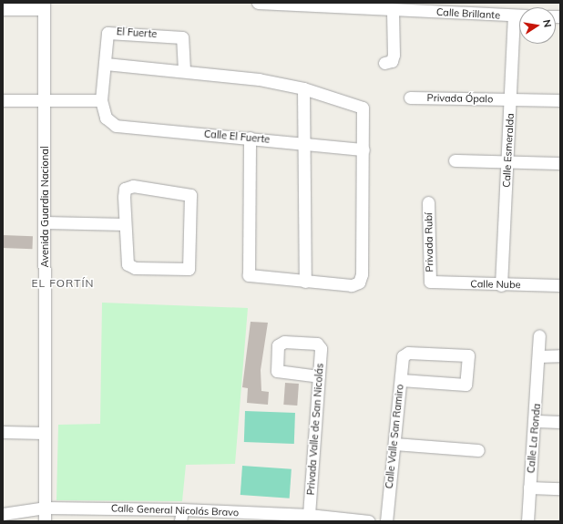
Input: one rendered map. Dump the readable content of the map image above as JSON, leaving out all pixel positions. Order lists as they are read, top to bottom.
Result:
{
  "streets": {
    "street": [
      "Calle Brillante",
      "El Fuerte",
      "Privada Ópalo",
      "Calle El Fuerte",
      "Calle Esmeralda",
      "Avenida Guardia Nacional",
      "Privada Rubí",
      "Calle Nube",
      "Privada Valle de San Nicolás",
      "Calle Valle San Ramiro",
      "Calle La Ronda",
      "Calle General Nicolás Bravo"
    ]
  },
  "crossings": [
    ["Calle Brillante", "Calle Esmeralda"],
    ["El Fuerte", "Calle El Fuerte"],
    ["Privada Ópalo", "Calle Esmeralda"],
    ["Calle Esmeralda", "Calle Nube"],
    ["Avenida Guardia Nacional", "Calle General Nicolás Bravo"],
    ["Privada Rubí", "Calle Nube"],
    ["Privada Valle de San Nicolás", "Calle General Nicolás Bravo"]
  ],
  "districts": ["EL FORTÍN"],
  "north": "right"
}
